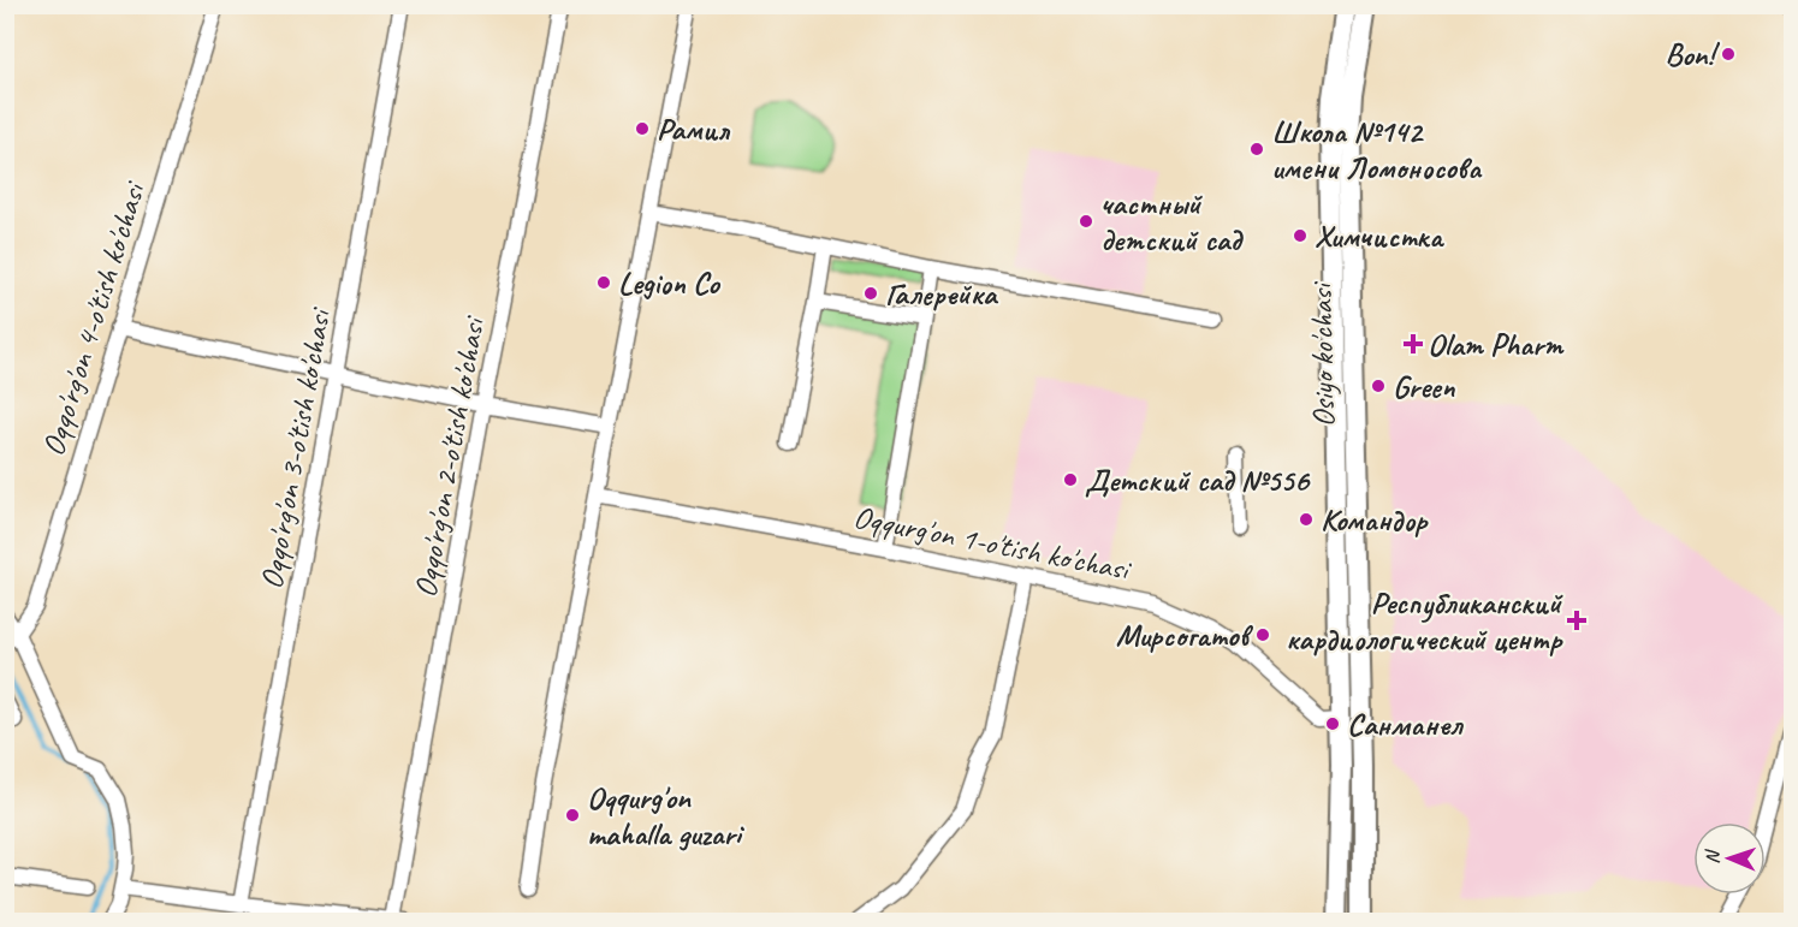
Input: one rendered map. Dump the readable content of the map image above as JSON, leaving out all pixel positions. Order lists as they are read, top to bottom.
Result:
{
  "streets": {
    "main road": ["Osiyo ko'chasi"],
    "street": [
      "Oqqo'rg'on 4-o'tish ko'chasi",
      "Oqqo'rg'on 3-o'tish ko'chasi",
      "Oqqo'rg'on 2-o'tish ko'chasi",
      "Oqqurg'on 1-o'tish ko'chasi"
    ]
  },
  "crossings": [
    ["Osiyo ko'chasi", "Oqqurg'on 1-o'tish ko'chasi"]
  ],
  "places": {
    "other": [
      "Bon!",
      "Рамил",
      "Школа №142 имени Ломоносова",
      "частный детский сад",
      "Химчистка",
      "Legion Co",
      "Галерейка",
      "Green",
      "Детский сад №556",
      "Командор",
      "Мирсогатов",
      "Санманел",
      "Oqqurg'on mahalla guzari"
    ],
    "health": ["Olam Pharm", "Республиканский кардиологический центр"]
  },
  "north": "left"
}
